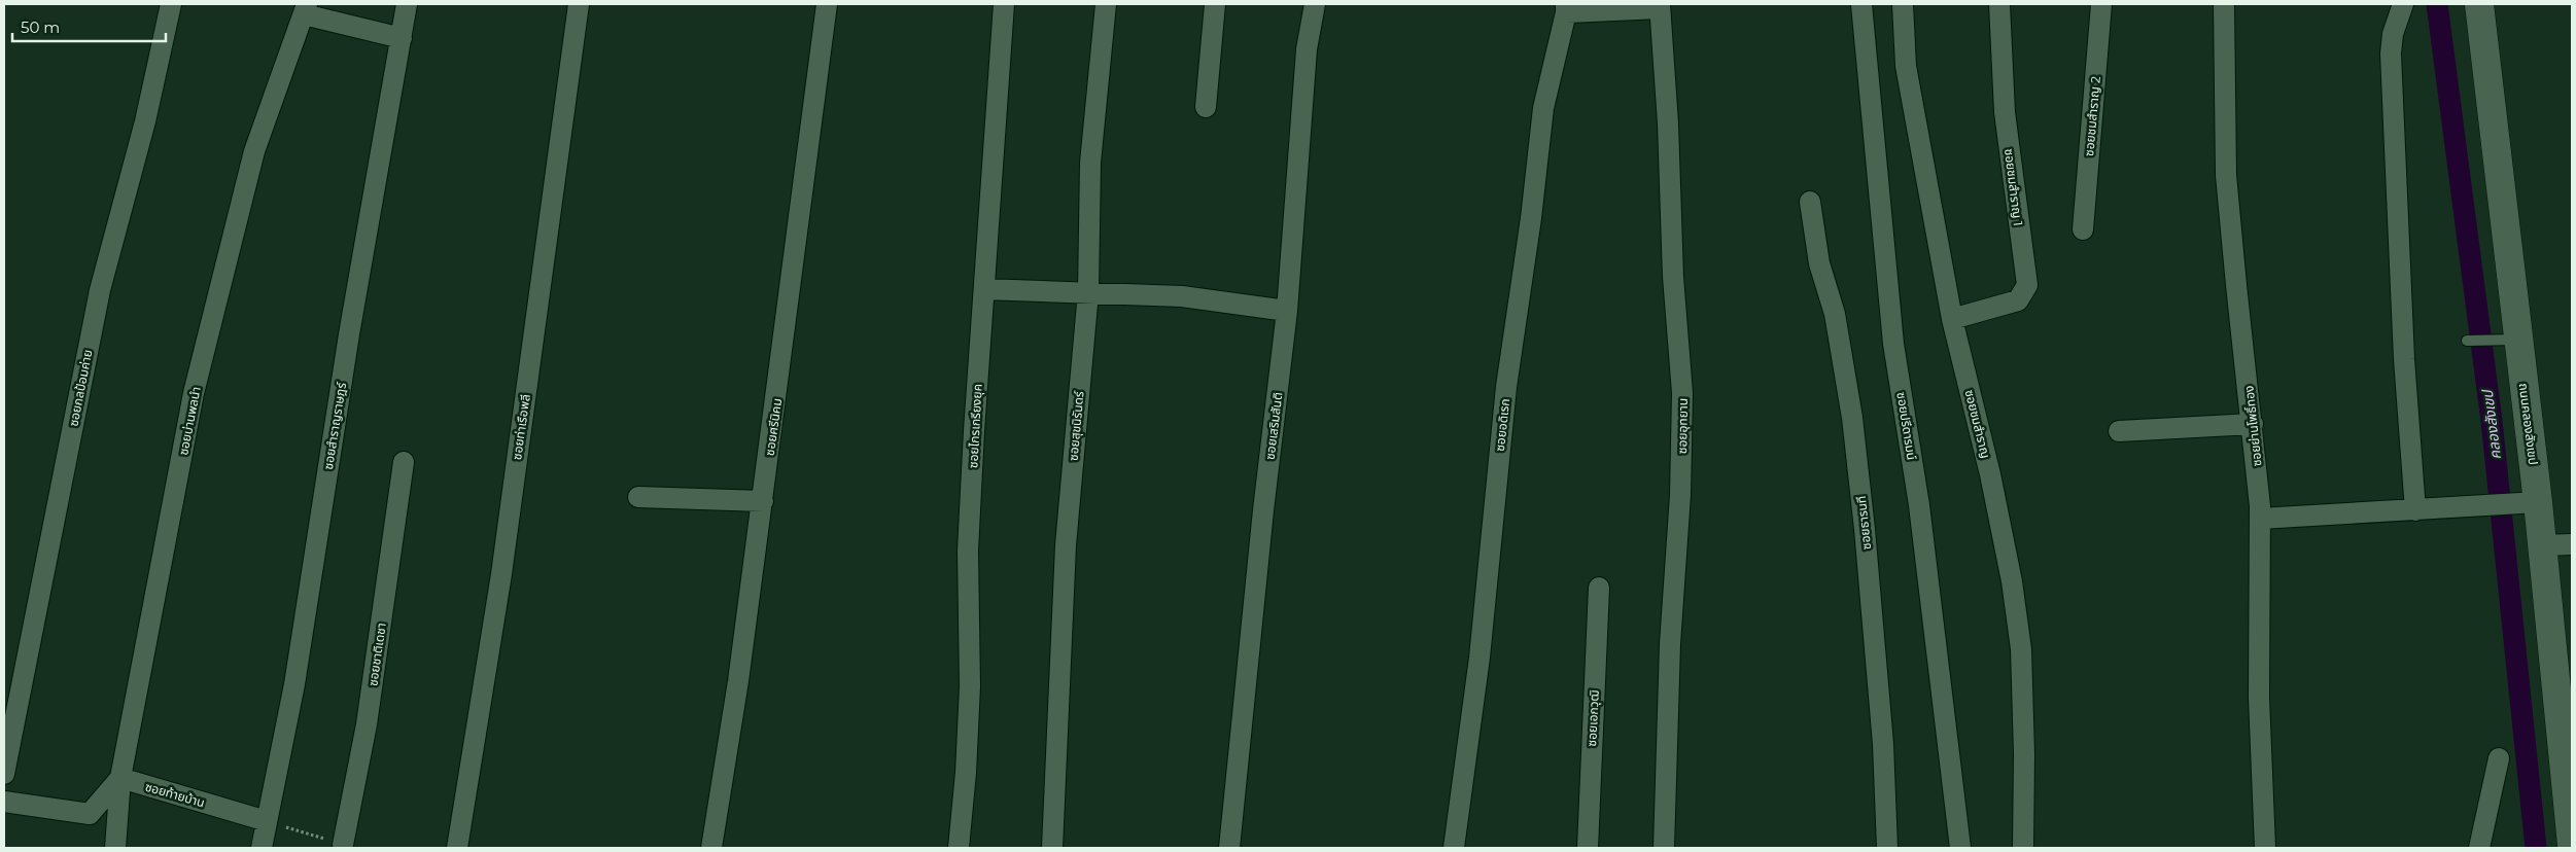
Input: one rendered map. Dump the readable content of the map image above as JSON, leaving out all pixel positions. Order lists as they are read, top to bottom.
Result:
{
  "streets": {
    "street": [
      "ซอยชมสำราญ 2",
      "ซอยชมสำราญ 1",
      "ซอยกลป้อมค่าย",
      "ซอยบ่านพลนำ",
      "ซอยชมสำราญ",
      "ถนนคลองสังเขป",
      "ซอยอดิเรก",
      "ซอยสำราญราษฎร์",
      "ซอยไกรเกรียงยุค",
      "ซอยสุขนิรันดร์",
      "ซอยเสริมสันติ",
      "ซอยอุทยาน",
      "ซอยปรีดารมน์",
      "ซอยย่านโพธิ์ทอง",
      "ซอยท่าเรือพลี",
      "ซอยศรีนิคม",
      "ซอยธารนที",
      "ซอยชาติเดชา",
      "ซอยเอกวุฒิ",
      "ซอยท้ายบ้าน"
    ]
  },
  "crossings": [
    ["ซอยชมสำราญ 1", "ซอยชมสำราญ"],
    ["ซอยบ่านพลนำ", "ซอยท้ายบ้าน"],
    ["ซอยสำราญราษฎร์", "ซอยท้ายบ้าน"]
  ],
  "water": ["คลองสังเขป"],
  "scale_bar": "50 m"
}
